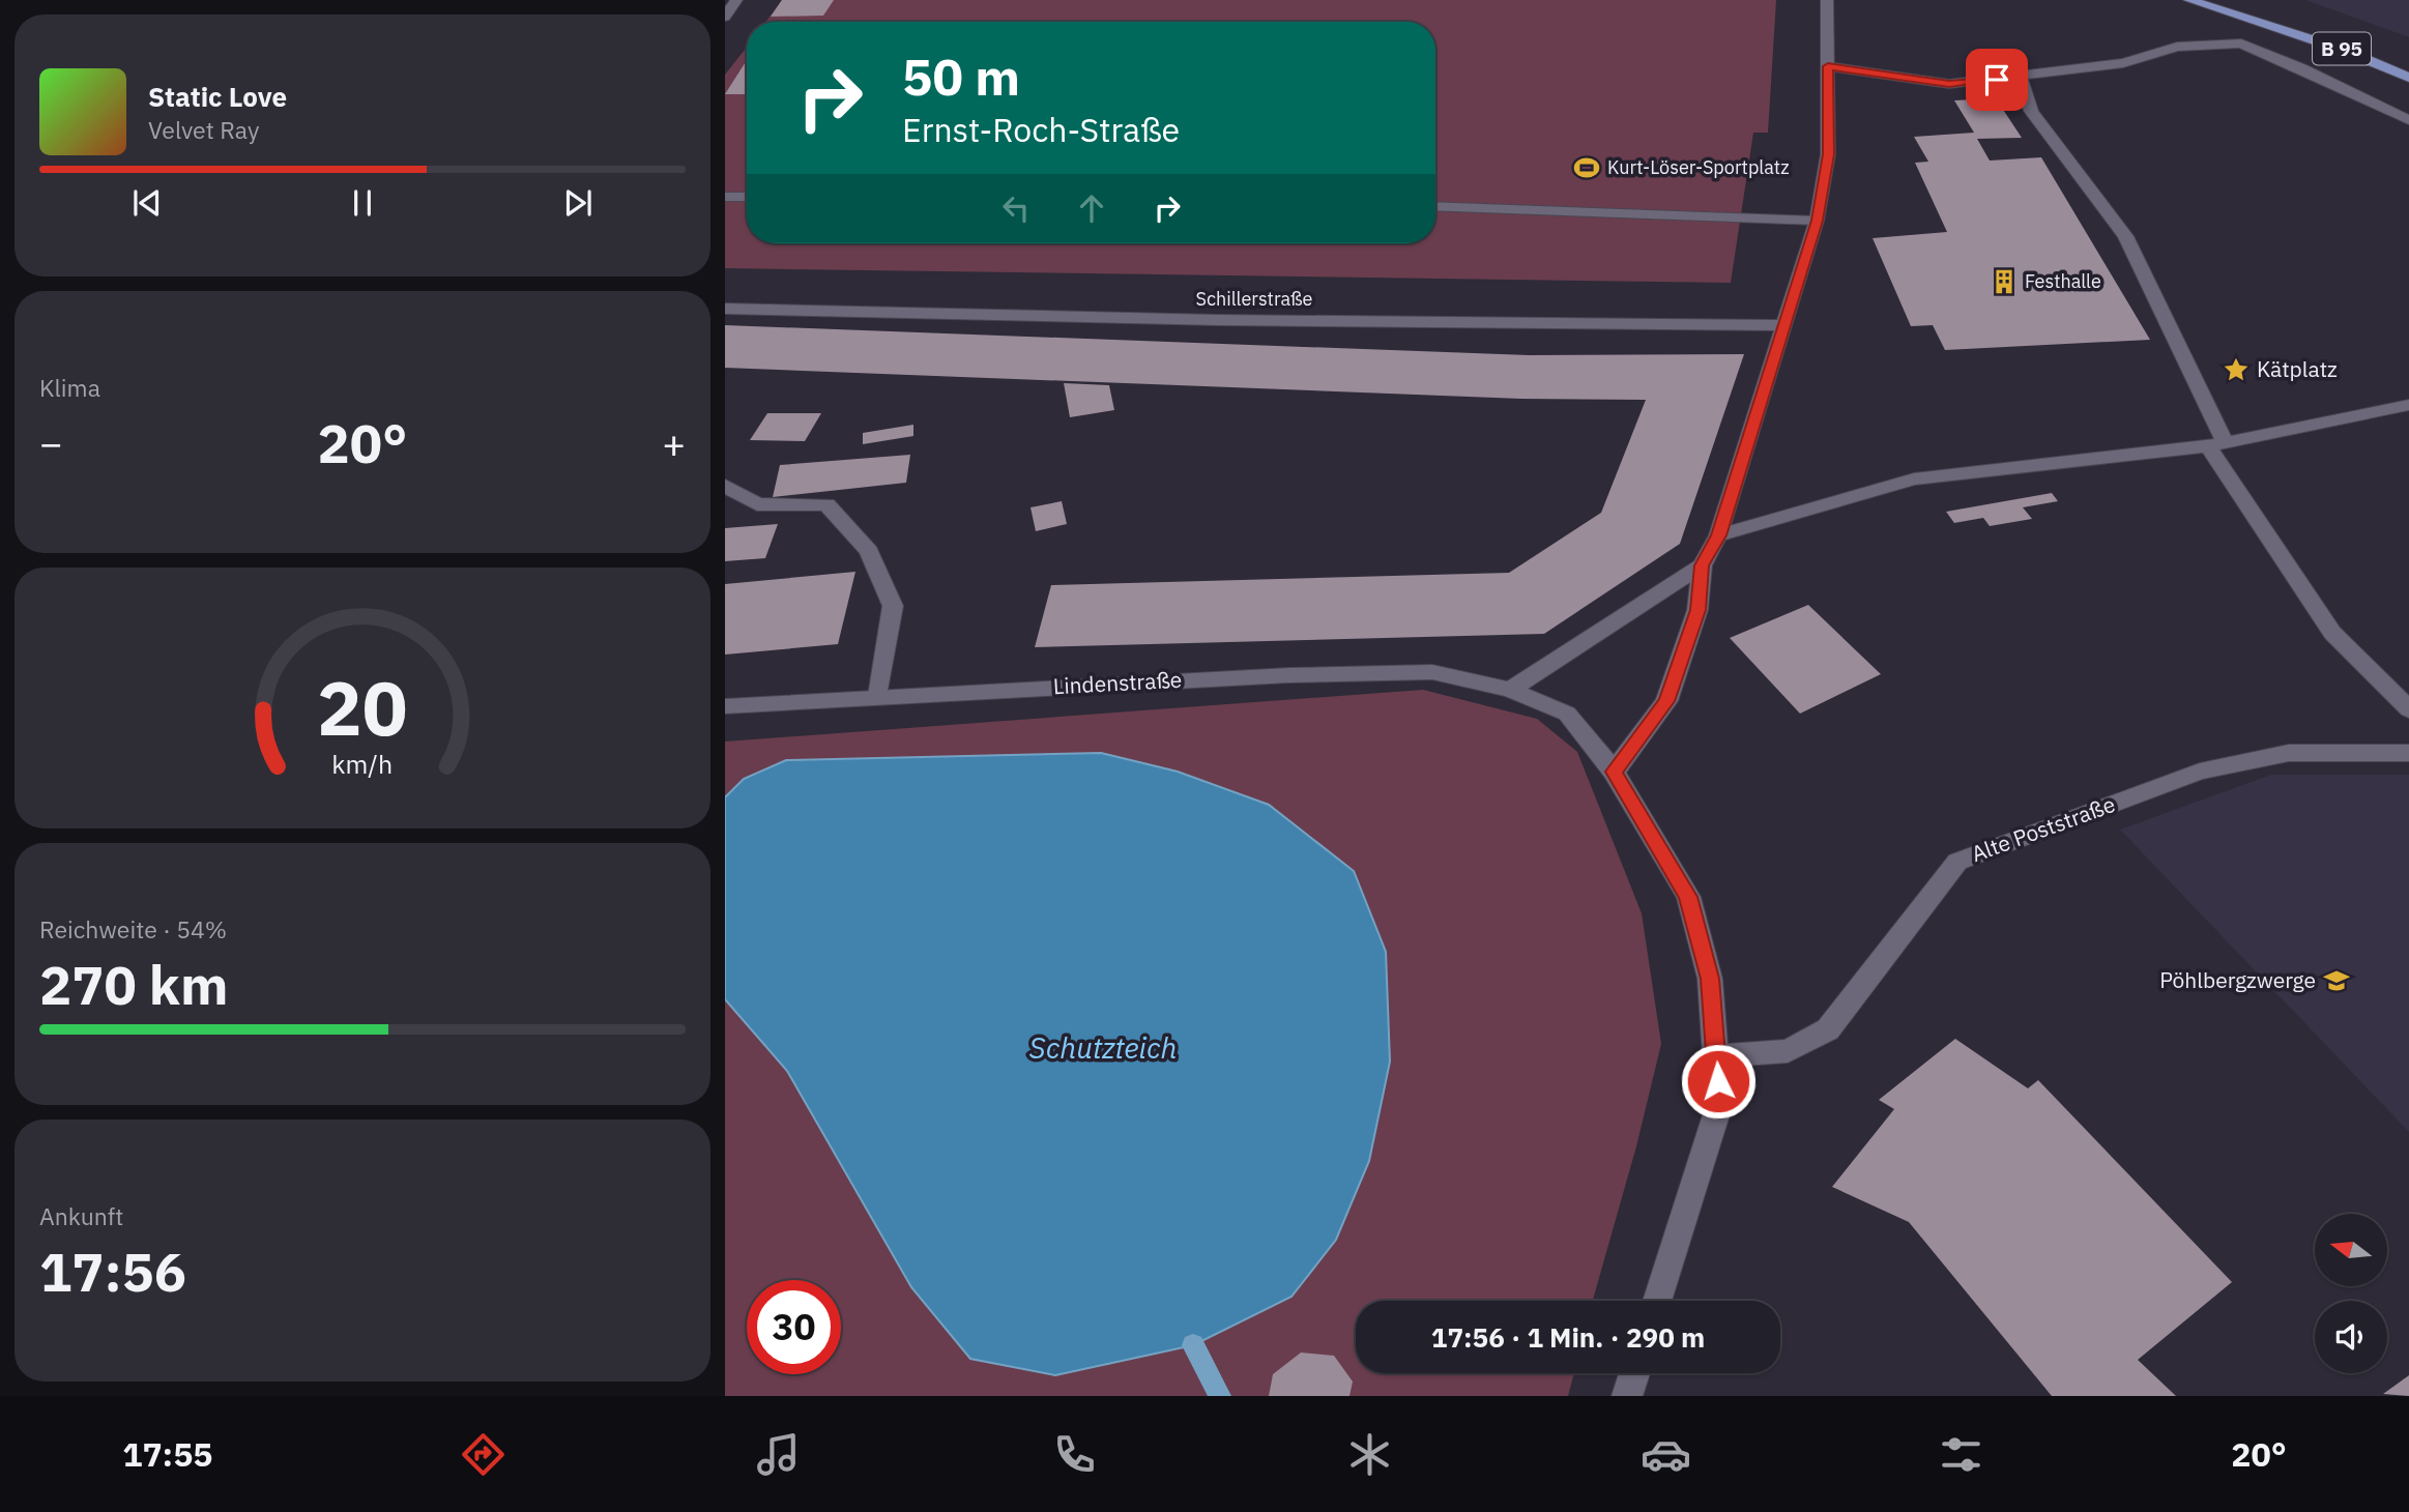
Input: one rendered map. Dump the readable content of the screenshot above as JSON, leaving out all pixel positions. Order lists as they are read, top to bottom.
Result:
{
  "streets": {
    "main road": ["B 95"],
    "street": ["Schillerstraße", "Lindenstraße", "Alte Poststraße"]
  },
  "water": ["Schutzteich"],
  "places": {
    "sports": ["Kurt-Löser-Sportplatz"],
    "building": ["Festhalle"],
    "place": ["Kätplatz"],
    "school or university": ["Pöhlbergzwerge"]
  },
  "north": "left",
  "page": {
    "turn": ["50 m", "Ernst-Roch-Straße"],
    "song": ["Static Love", "Velvet Ray"],
    "tile": [
      "Klima",
      ["Reichweite · 54%", "270 km"],
      ["Ankunft", "17:56"]
    ],
    "heat": ["−", "20°", "+"],
    "limit": "30",
    "trip": "17:56 · 1 Min. · 290 m",
    "tabs": ["17:55", "20°"],
    "gauge": ["20", "km/h"]
  }
}
